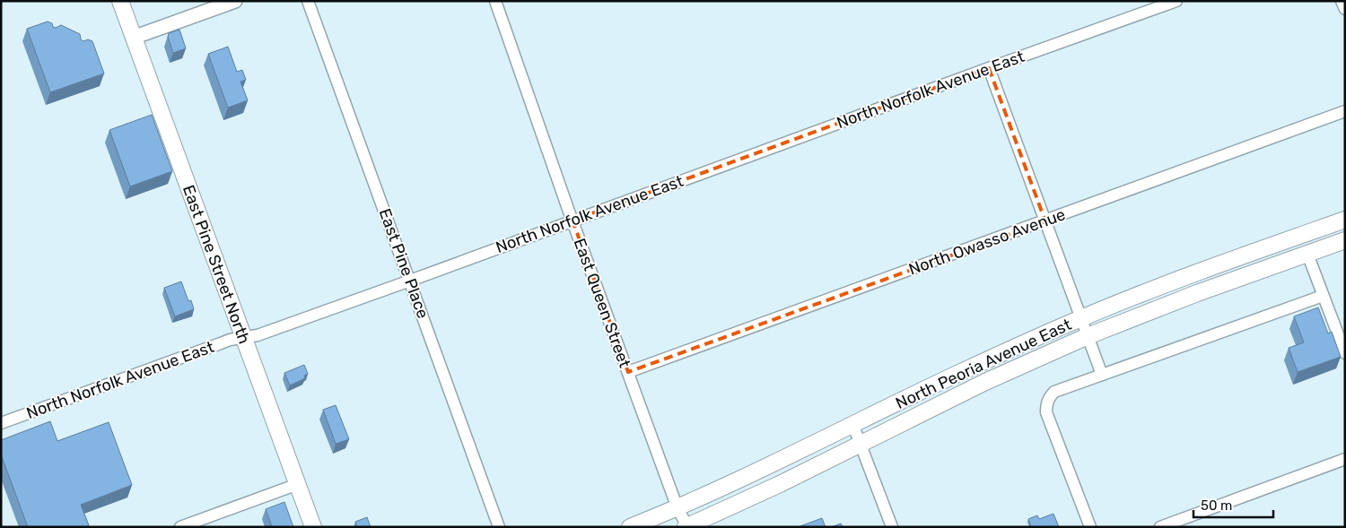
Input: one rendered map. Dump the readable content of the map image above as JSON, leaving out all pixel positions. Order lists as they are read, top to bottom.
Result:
{
  "streets": {
    "main road": ["East Pine Street North", "North Peoria Avenue East"],
    "street": [
      "North Norfolk Avenue East",
      "North Owasso Avenue",
      "East Pine Place",
      "East Queen Street"
    ]
  },
  "crossings": [
    ["North Norfolk Avenue East", "East Pine Place"],
    ["North Norfolk Avenue East", "East Pine Street North"],
    ["North Norfolk Avenue East", "East Queen Street"],
    ["North Owasso Avenue", "East Queen Street"],
    ["East Queen Street", "North Peoria Avenue East"]
  ],
  "scale_bar": "50 m"
}
